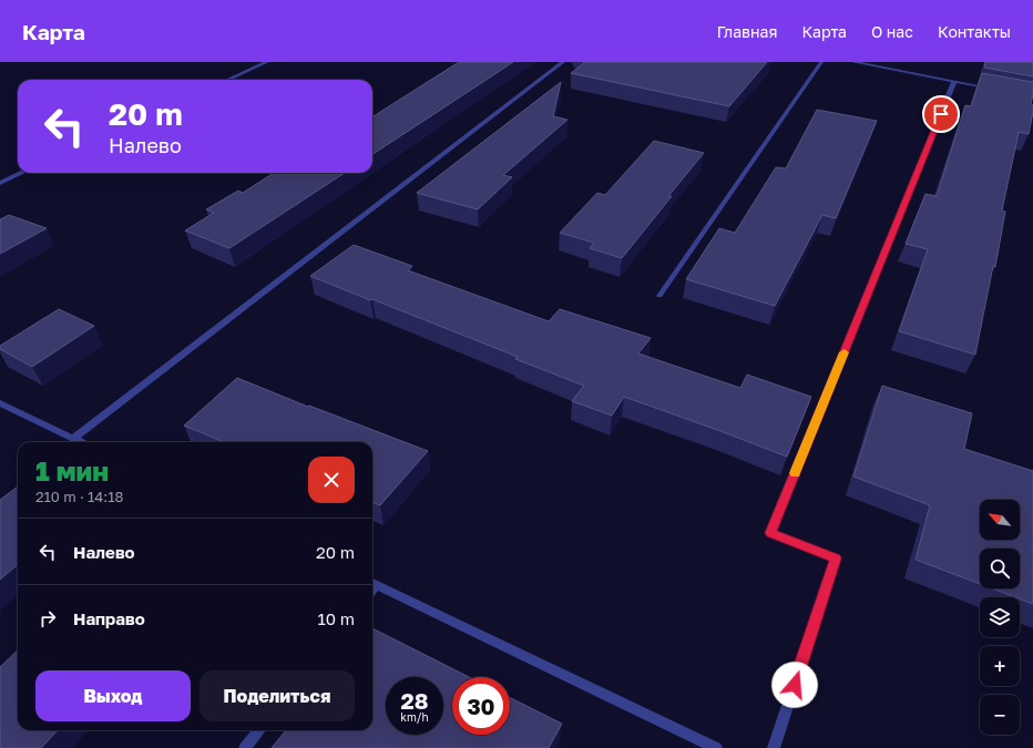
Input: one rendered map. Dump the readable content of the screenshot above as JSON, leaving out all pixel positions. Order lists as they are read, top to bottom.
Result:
{
  "north": "top left",
  "page": {
    "header": "Карта",
    "nav": [
      "Главная",
      "Карта",
      "О нас",
      "Контакты"
    ],
    "turn": ["20 m", "Налево"],
    "heading": ["1 мин", "210 m · 14:18"],
    "map_buttons": ["+", "−"],
    "list": [
      {
        "name": "Налево",
        "value": "20 m"
      },
      {
        "name": "Направо",
        "value": "10 m"
      }
    ],
    "buttons": ["Выход", "Поделиться"],
    "speed": "28 km/h",
    "limit": "30"
  }
}
